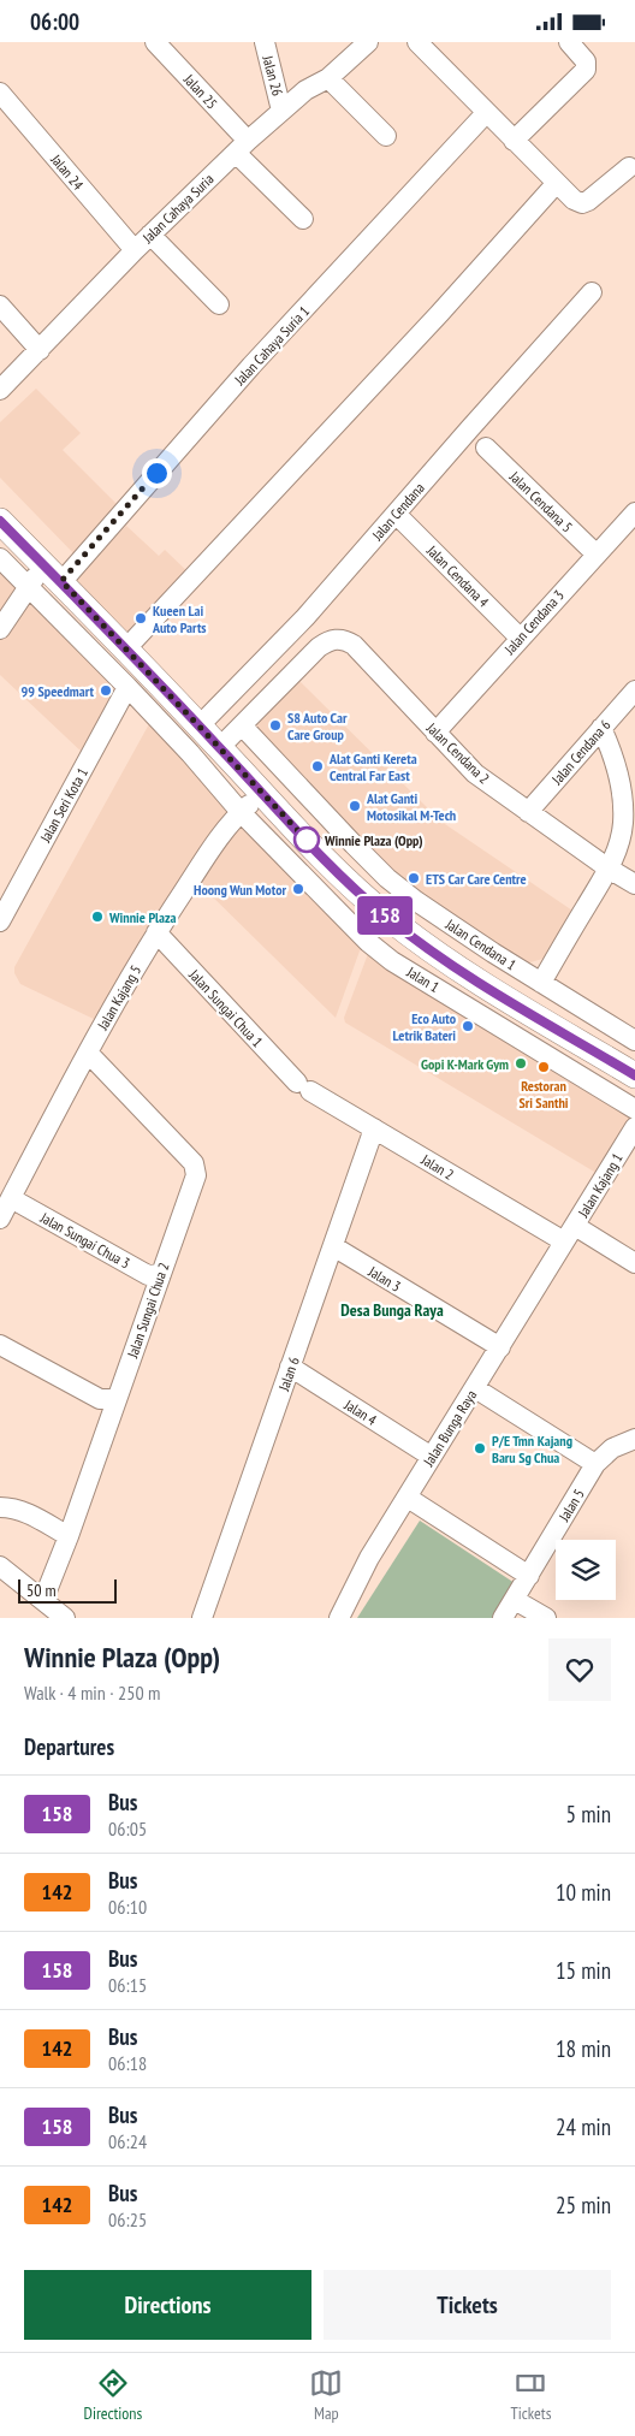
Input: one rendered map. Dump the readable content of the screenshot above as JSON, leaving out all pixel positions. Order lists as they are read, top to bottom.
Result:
{
  "streets": {
    "street": [
      "Jalan 26",
      "Jalan 25",
      "Jalan 24",
      "Jalan Cahaya Suria",
      "Jalan Cahaya Suria 1",
      "Jalan Cendana 5",
      "Jalan Cendana",
      "Jalan Cendana 4",
      "Jalan Cendana 3",
      "Jalan Cendana 6",
      "Jalan Cendana 2",
      "Jalan Seri Kota 1",
      "Jalan Cendana 1",
      "Jalan 1",
      "Jalan Kajang 5",
      "Jalan Sungai Chua 1",
      "Jalan 2",
      "Jalan Kajang 1",
      "Jalan Sungai Chua 3",
      "Jalan 3",
      "Jalan Sungai Chua 2",
      "Jalan 6",
      "Jalan 4",
      "Jalan Bunga Raya",
      "Jalan 5"
    ]
  },
  "crossings": [
    ["Jalan 26", "Jalan Cahaya Suria"],
    ["Jalan 25", "Jalan Cahaya Suria"],
    ["Jalan 24", "Jalan Cahaya Suria"],
    ["Jalan Cahaya Suria 1", "Jalan 1"],
    ["Jalan Cendana 5", "Jalan Cendana 3"],
    ["Jalan Cendana", "Jalan Cendana 4"],
    ["Jalan Cendana 4", "Jalan Cendana 3"],
    ["Jalan Cendana 3", "Jalan Cendana 2"],
    ["Jalan Cendana 6", "Jalan Cendana 2"],
    ["Jalan Cendana 2", "Jalan Cendana 1"],
    ["Jalan Seri Kota 1", "Jalan 1"],
    ["Jalan 1", "Jalan Kajang 5"],
    ["Jalan Kajang 5", "Jalan Sungai Chua 1"],
    ["Jalan Kajang 5", "Jalan Sungai Chua 3"],
    ["Jalan Kajang 5", "Jalan Sungai Chua 2"],
    ["Jalan Sungai Chua 1", "Jalan 2"],
    ["Jalan 2", "Jalan Kajang 1"],
    ["Jalan 2", "Jalan 6"],
    ["Jalan 2", "Jalan Bunga Raya"],
    ["Jalan Kajang 1", "Jalan Bunga Raya"],
    ["Jalan Sungai Chua 3", "Jalan Sungai Chua 2"],
    ["Jalan 3", "Jalan 6"],
    ["Jalan 3", "Jalan Bunga Raya"],
    ["Jalan 6", "Jalan 4"],
    ["Jalan 4", "Jalan Bunga Raya"]
  ],
  "districts": ["Desa Bunga Raya"],
  "places": [
    "Kueen Lai Auto Parts",
    "99 Speedmart",
    "S8 Auto Car Care Group",
    "Alat Ganti Kereta Central Far East",
    "Alat Ganti Motosikal M-Tech",
    "Winnie Plaza (Opp)",
    "ETS Car Care Centre",
    "Hoong Wun Motor",
    "Winnie Plaza",
    "Eco Auto Letrik Bateri",
    "Gopi K-Mark Gym",
    "Restoran Sri Santhi",
    "P/E Tmn Kajang Baru Sg Chua"
  ],
  "lines": ["bus line 158"],
  "scale_bar": "50 m",
  "page": {
    "status": "06:00",
    "on_map": "158",
    "scale": "50 m",
    "heading": [
      ["Winnie Plaza (Opp)", "Walk · 4 min · 250 m"],
      "Departures"
    ],
    "list": [
      {
        "mark": "158",
        "name": "Bus",
        "note": "06:05",
        "value": "5 min"
      },
      {
        "mark": "142",
        "name": "Bus",
        "note": "06:10",
        "value": "10 min"
      },
      {
        "mark": "158",
        "name": "Bus",
        "note": "06:15",
        "value": "15 min"
      },
      {
        "mark": "142",
        "name": "Bus",
        "note": "06:18",
        "value": "18 min"
      },
      {
        "mark": "158",
        "name": "Bus",
        "note": "06:24",
        "value": "24 min"
      },
      {
        "mark": "142",
        "name": "Bus",
        "note": "06:25",
        "value": "25 min"
      }
    ],
    "buttons": ["Directions", "Tickets"],
    "tabs": ["Directions", "Map", "Tickets"]
  }
}
